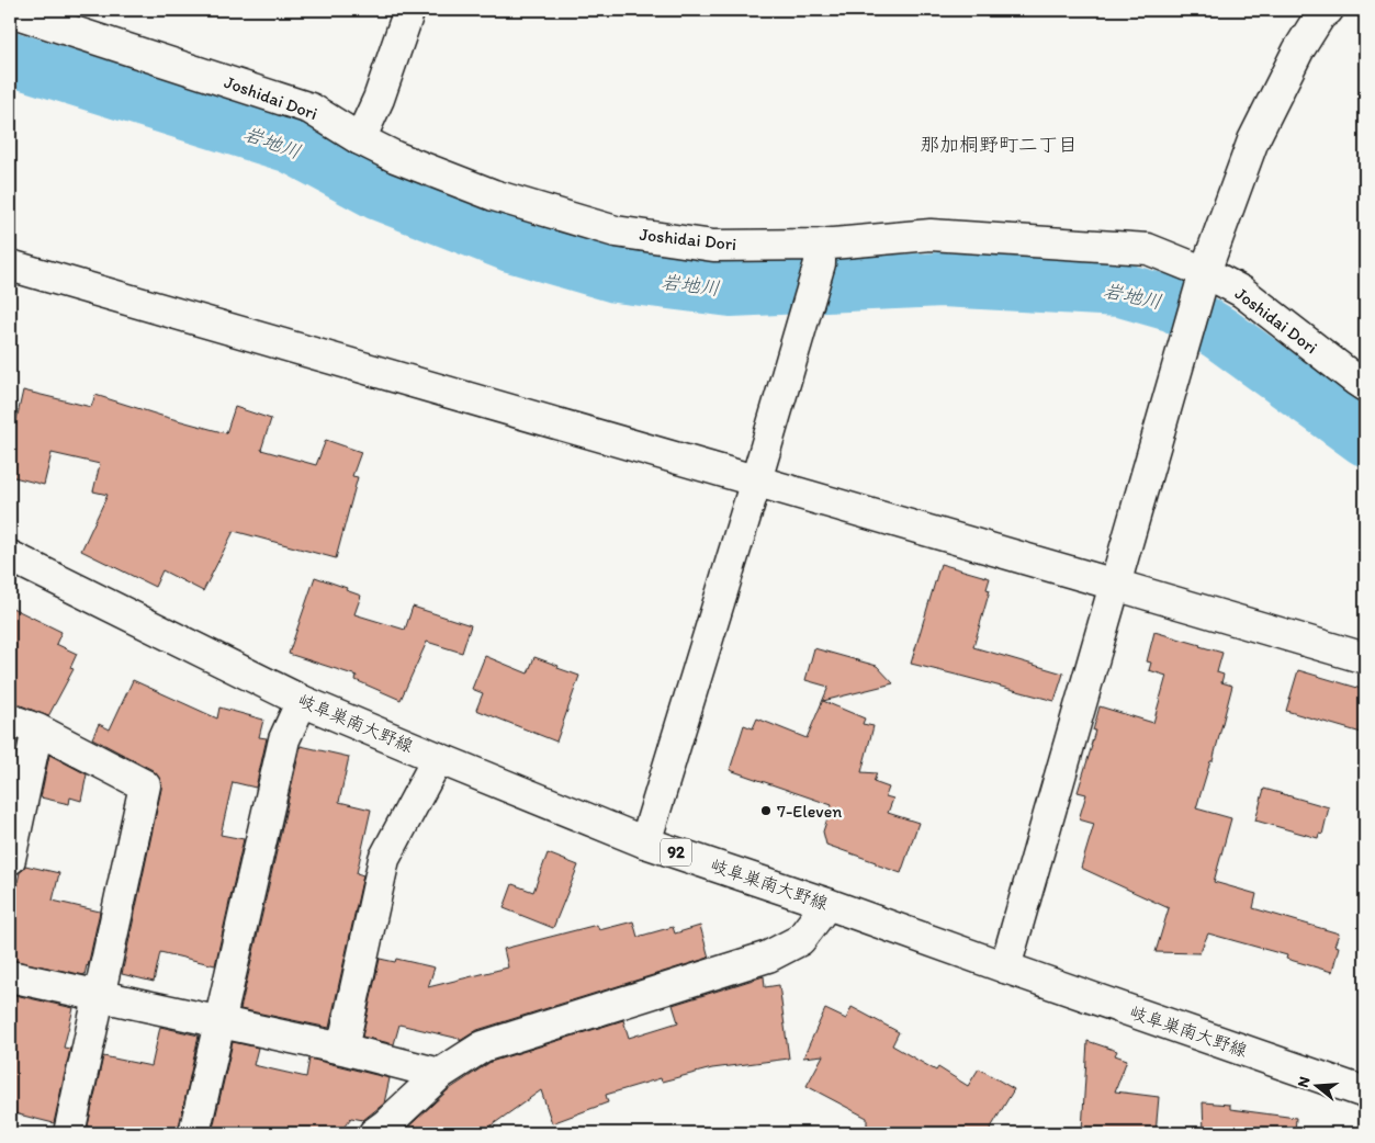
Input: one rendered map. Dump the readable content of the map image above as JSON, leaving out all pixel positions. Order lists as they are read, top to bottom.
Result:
{
  "streets": {
    "street": ["Joshidai Dori", "岐阜巣南大野線", "92"]
  },
  "districts": ["那加桐野町二丁目"],
  "water": ["岩地川"],
  "places": ["7-Eleven"],
  "north": "left"
}
